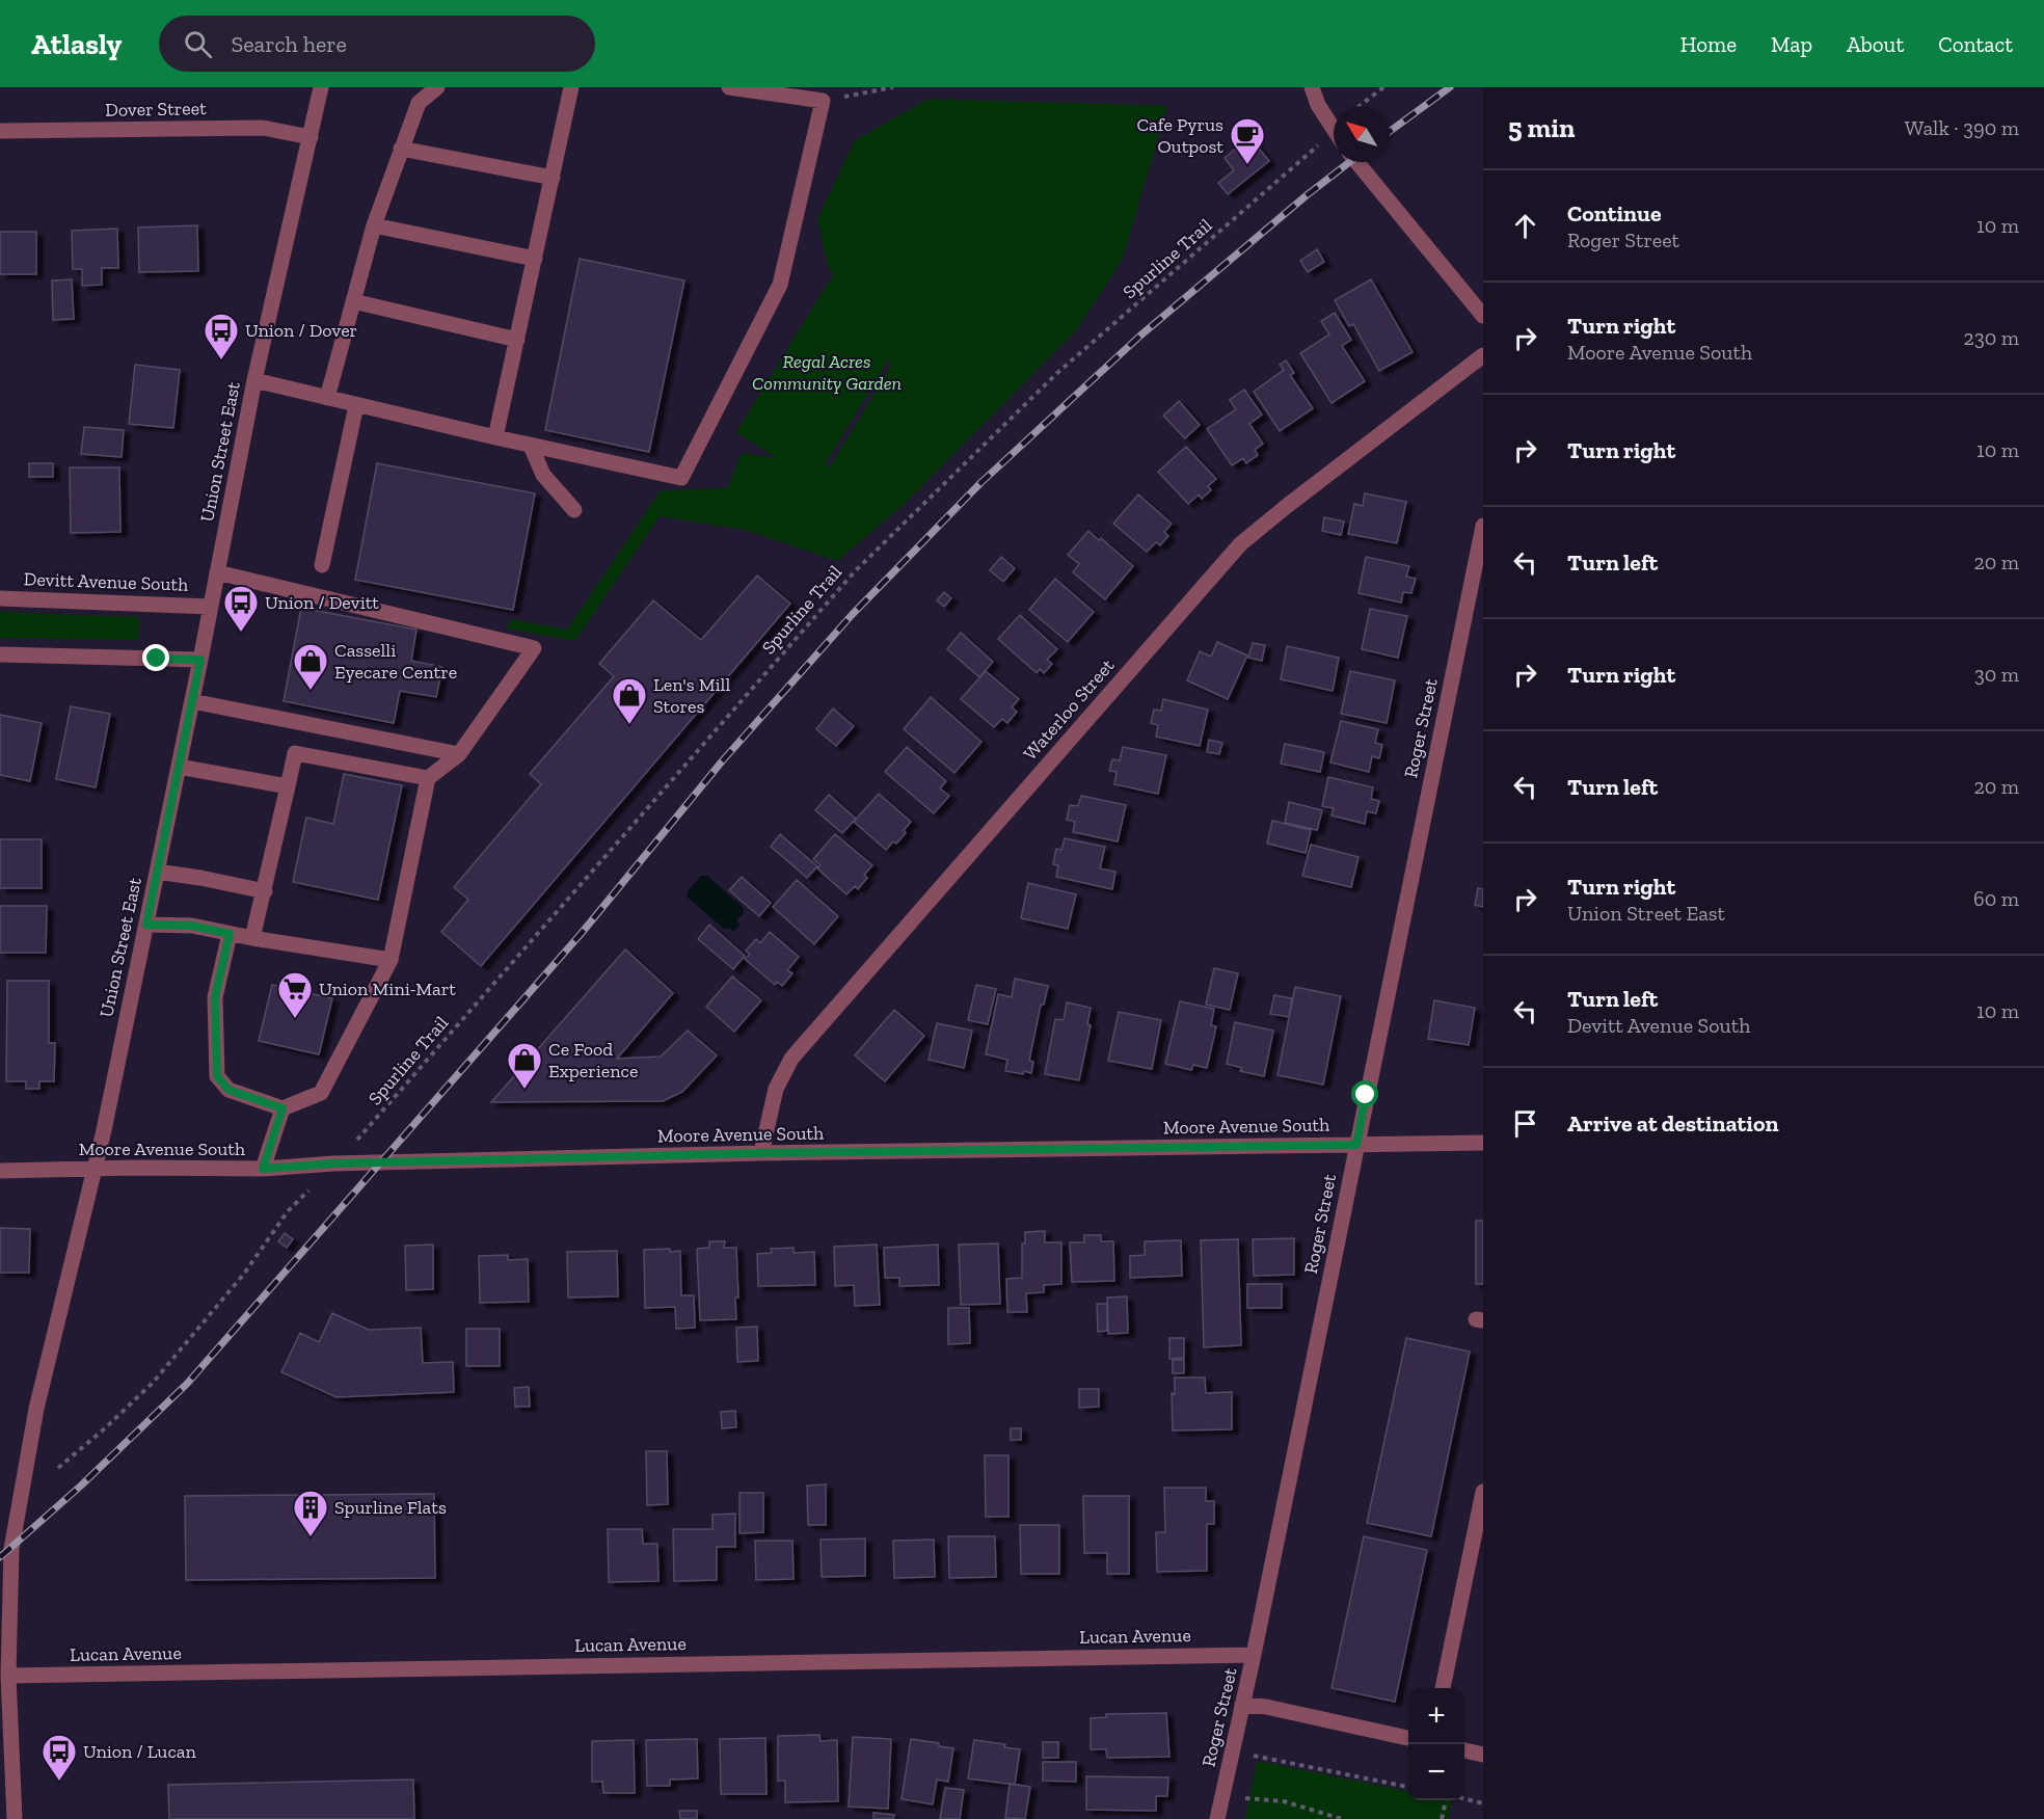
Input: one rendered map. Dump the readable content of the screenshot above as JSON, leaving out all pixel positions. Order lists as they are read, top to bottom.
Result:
{
  "streets": {
    "street": [
      "Dover Street",
      "Union Street East",
      "Devitt Avenue South",
      "Waterloo Street",
      "Roger Street",
      "Moore Avenue South",
      "Lucan Avenue"
    ],
    "path": ["Spurline Trail"]
  },
  "crossings": [
    ["Dover Street", "Union Street East"],
    ["Union Street East", "Devitt Avenue South"],
    ["Union Street East", "Moore Avenue South"],
    ["Union Street East", "Lucan Avenue"],
    ["Waterloo Street", "Moore Avenue South"],
    ["Roger Street", "Moore Avenue South"],
    ["Roger Street", "Lucan Avenue"]
  ],
  "parks": ["Regal Acres Community Garden"],
  "places": {
    "cafe": ["Cafe Pyrus Outpost"],
    "bus stop": ["Union / Dover", "Union / Devitt", "Union / Lucan"],
    "shop": ["Casselli Eyecare Centre", "Len's Mill Stores", "Ce Food Experience"],
    "supermarket": ["Union Mini-Mart"],
    "building": ["Spurline Flats"]
  },
  "north": "top left",
  "page": {
    "header": "Atlasly",
    "search": "Search here",
    "nav": [
      "Home",
      "Map",
      "About",
      "Contact"
    ],
    "heading": ["5 min", "Walk · 390 m"],
    "list": [
      ["Continue", "Roger Street", "10 m"],
      ["Turn right", "Moore Avenue South", "230 m"],
      ["Turn right", "10 m"],
      ["Turn left", "20 m"],
      ["Turn right", "30 m"],
      ["Turn left", "20 m"],
      ["Turn right", "Union Street East", "60 m"],
      ["Turn left", "Devitt Avenue South", "10 m"],
      "Arrive at destination"
    ],
    "map_buttons": ["+", "−"]
  }
}
